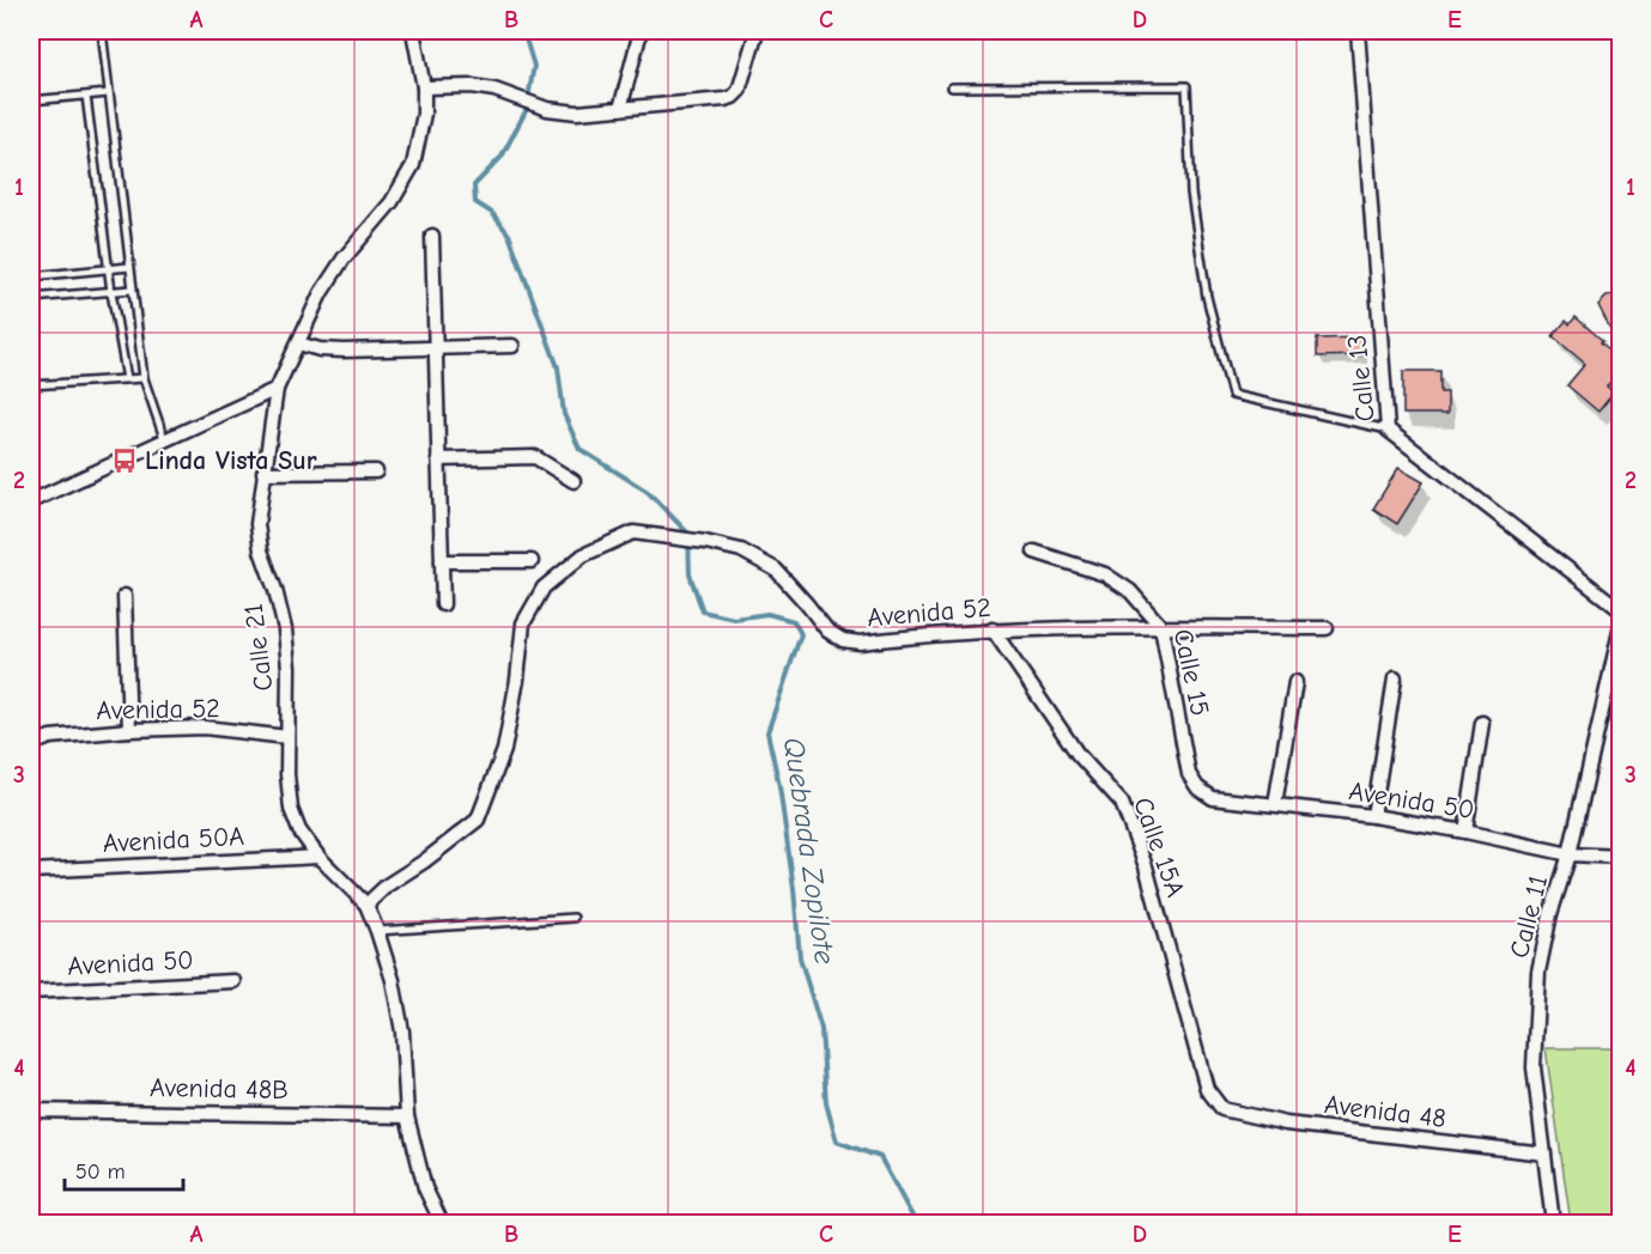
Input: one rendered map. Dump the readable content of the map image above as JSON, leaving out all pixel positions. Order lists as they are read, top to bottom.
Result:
{
  "streets": {
    "street": [
      "Calle 13",
      "Avenida 52",
      "Calle 21",
      "Calle 15",
      "Avenida 50",
      "Avenida 50A",
      "Calle 15A",
      "Calle 11",
      "Avenida 48B",
      "Avenida 48"
    ]
  },
  "crossings": [
    ["Avenida 52", "Calle 21"],
    ["Avenida 52", "Calle 15"],
    ["Avenida 52", "Calle 15A"],
    ["Calle 21", "Avenida 50A"],
    ["Calle 21", "Avenida 48B"],
    ["Calle 15", "Avenida 50"],
    ["Avenida 50", "Calle 11"],
    ["Calle 15A", "Avenida 48"],
    ["Calle 11", "Avenida 48"]
  ],
  "water": ["Quebrada Zopilote"],
  "places": {
    "bus stop": ["Linda Vista Sur"]
  },
  "scale_bar": "50 m",
  "grid": {
    "columns": [
      "A",
      "B",
      "C",
      "D",
      "E"
    ],
    "rows": [
      "1",
      "2",
      "3",
      "4"
    ]
  }
}
